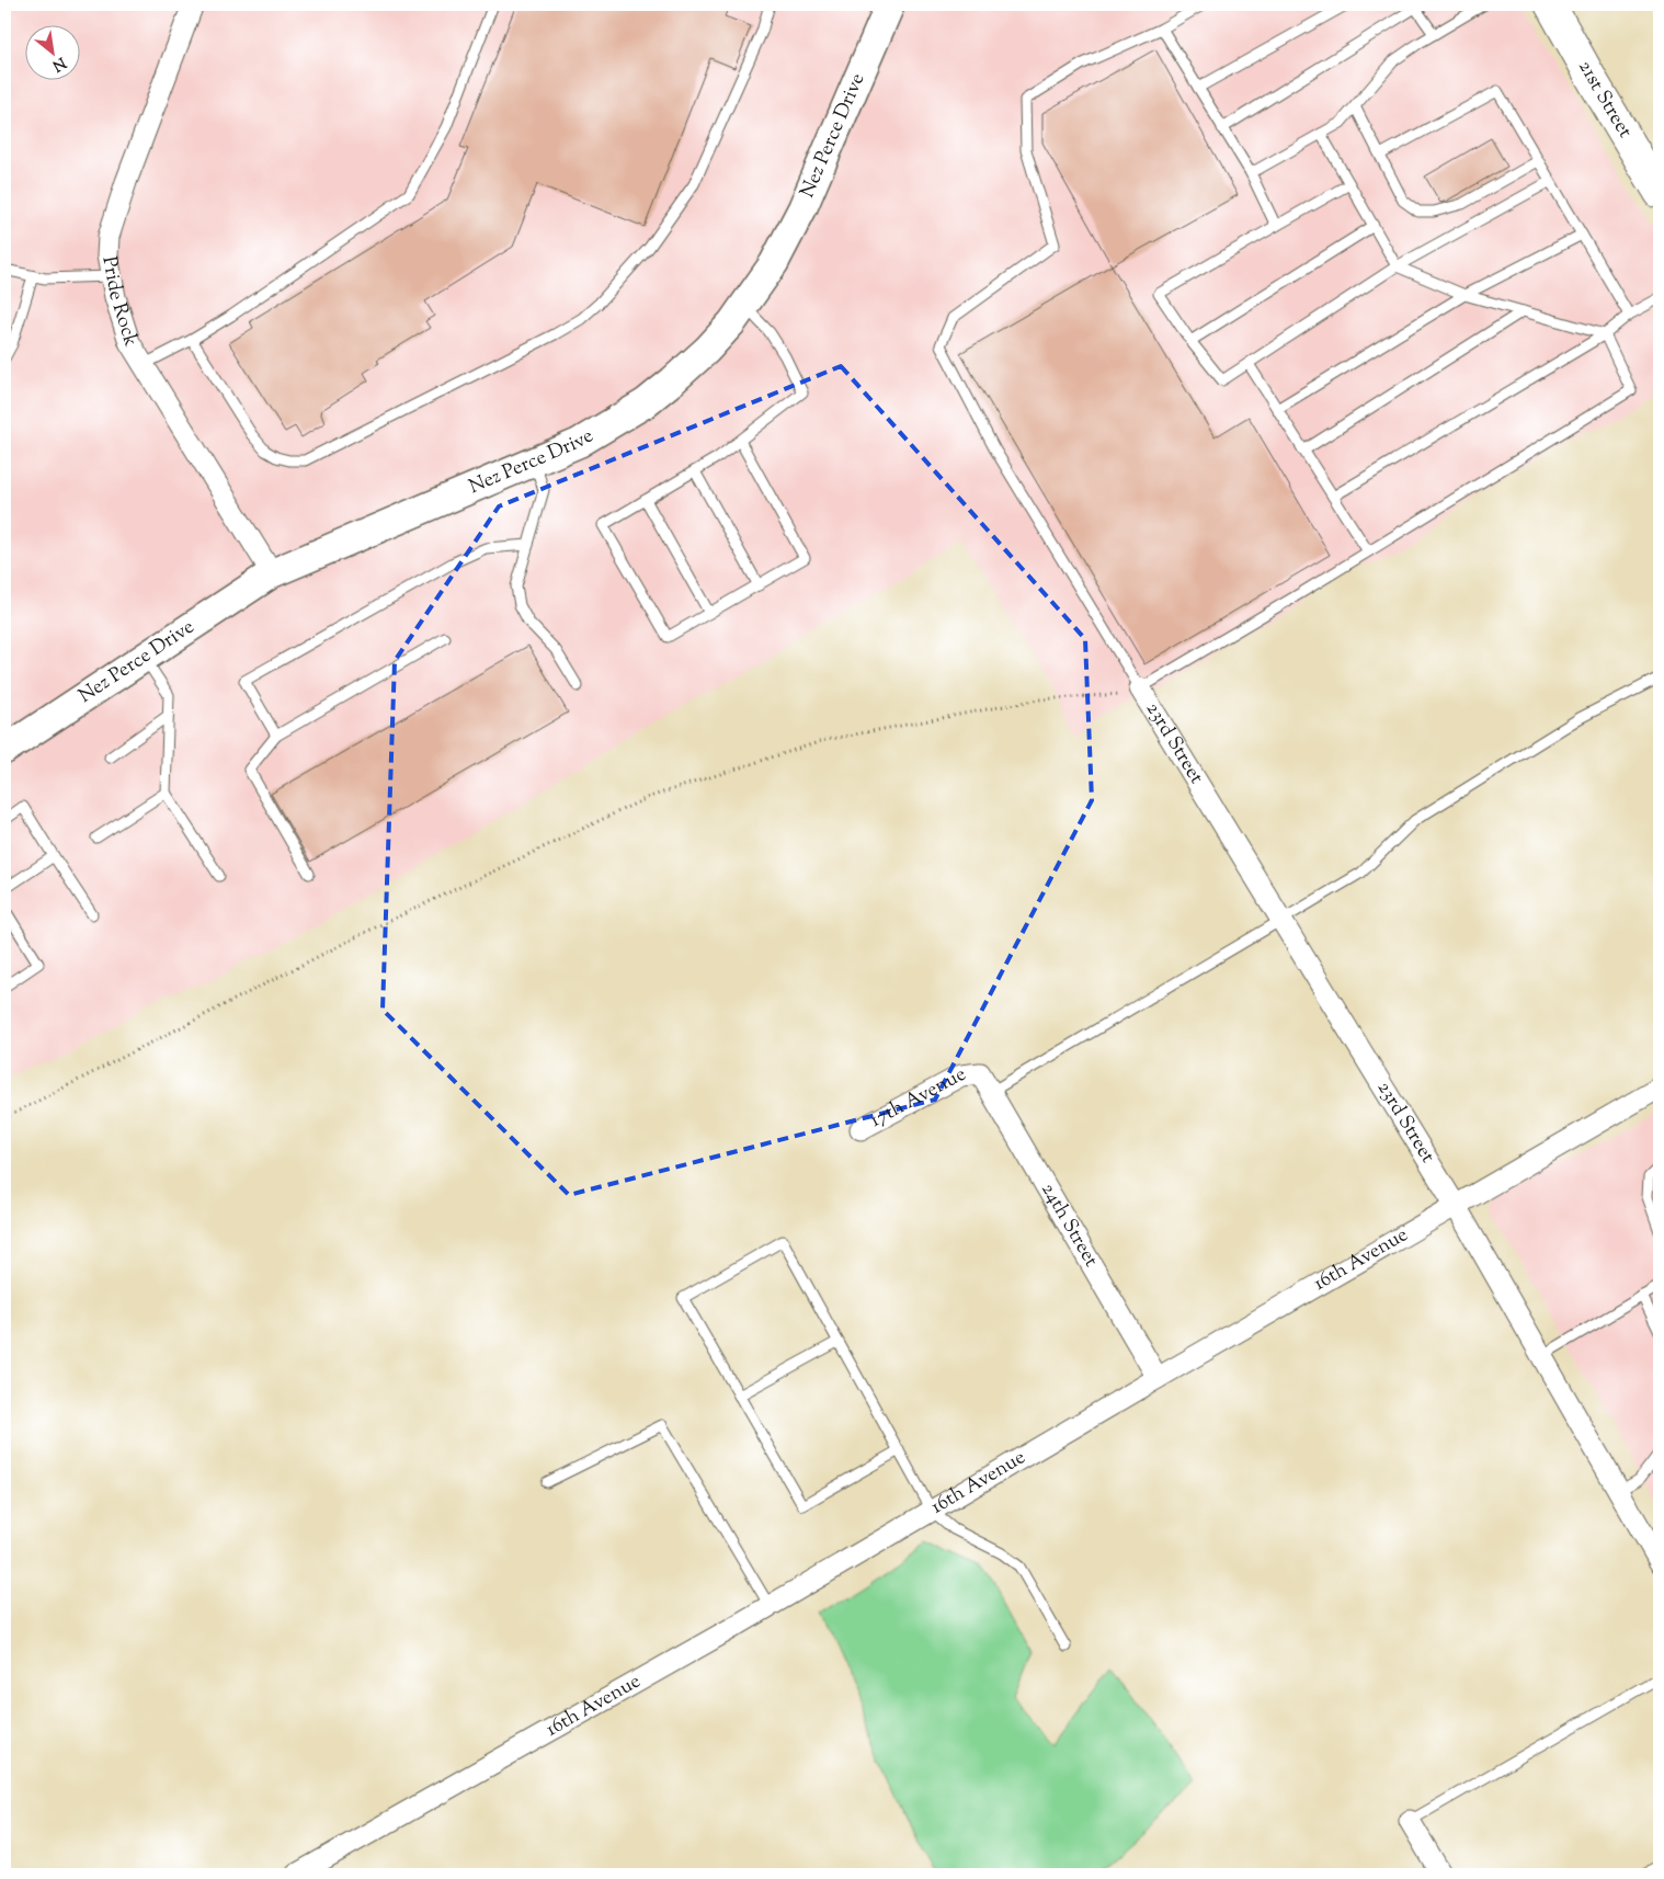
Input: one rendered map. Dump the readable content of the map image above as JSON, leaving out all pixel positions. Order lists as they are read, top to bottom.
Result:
{
  "streets": {
    "main road": ["21st Street"],
    "street": [
      "Nez Perce Drive",
      "Pride Rock",
      "23rd Street",
      "17th Avenue",
      "24th Street",
      "16th Avenue"
    ]
  },
  "crossings": [
    ["Nez Perce Drive", "Pride Rock"],
    ["23rd Street", "16th Avenue"],
    ["17th Avenue", "24th Street"],
    ["24th Street", "16th Avenue"]
  ],
  "north": "bottom right"
}
